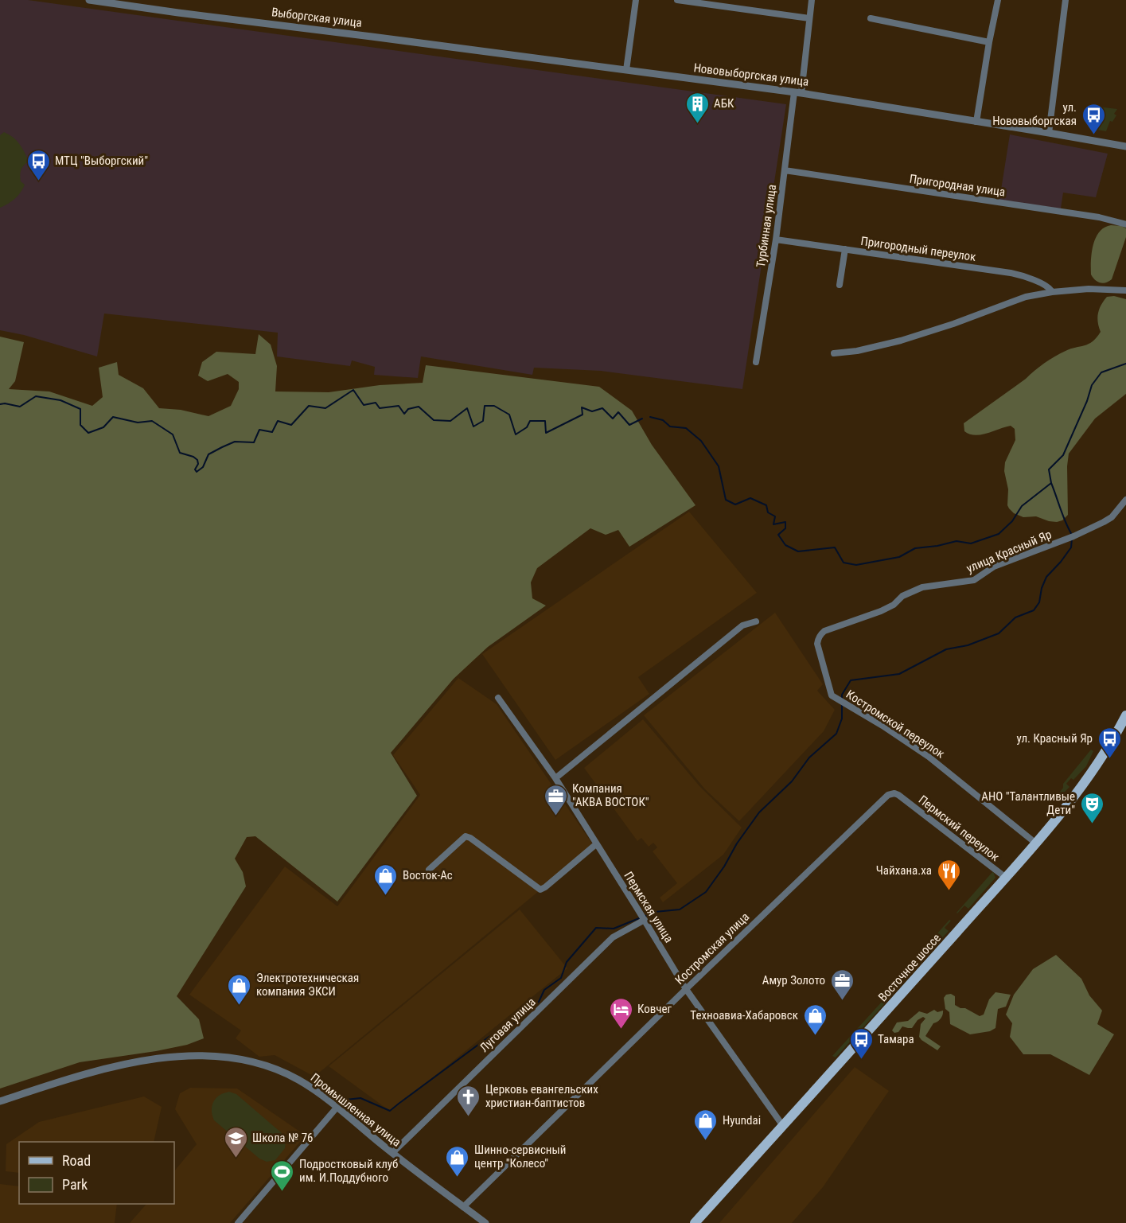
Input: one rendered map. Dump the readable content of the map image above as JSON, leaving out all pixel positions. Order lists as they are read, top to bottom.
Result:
{
  "streets": {
    "main road": ["Восточное шоссе"],
    "street": [
      "Выборгская улица",
      "Нововыборгская улица",
      "Пригородная улица",
      "Турбинная улица",
      "Пригородный переулок",
      "улица Красный Яр",
      "Костромской переулок",
      "Пермский переулок",
      "Пермская улица",
      "Костромская улица",
      "Луговая улица",
      "Промышленная улица"
    ]
  },
  "crossings": [
    ["Выборгская улица", "Нововыборгская улица"],
    ["Нововыборгская улица", "Турбинная улица"],
    ["Пригородная улица", "Турбинная улица"],
    ["Турбинная улица", "Пригородный переулок"],
    ["улица Красный Яр", "Костромской переулок"],
    ["Костромской переулок", "Восточное шоссе"],
    ["Пермский переулок", "Костромская улица"],
    ["Пермский переулок", "Восточное шоссе"],
    ["Пермская улица", "Костромская улица"],
    ["Пермская улица", "Восточное шоссе"],
    ["Пермская улица", "Луговая улица"],
    ["Костромская улица", "Промышленная улица"],
    ["Луговая улица", "Промышленная улица"]
  ],
  "places": {
    "building": ["АБК"],
    "bus stop": [
      "ул. Нововыборгская",
      "МТЦ \"Выборгский\"",
      "ул. Красный Яр",
      "Тамара"
    ],
    "office": ["Компания \"АКВА ВОСТОК\"", "Амур Золото"],
    "theatre": ["АНО \"Талантливые Дети\""],
    "restaurant": ["Чайхана.ха"],
    "shop": [
      "Восток-Ас",
      "Электротехническая компания ЭКСИ",
      "Техноавиа-Хабаровск",
      "Hyundai",
      "Шинно-сервисный центр \"Колесо\""
    ],
    "hotel": ["Ковчег"],
    "church": ["Церковь евангельских христиан-баптистов"],
    "school or university": ["Школа № 76"],
    "sports": ["Подростковый клуб им. И.Поддубного"]
  },
  "legend": ["Road", "Park"]
}
